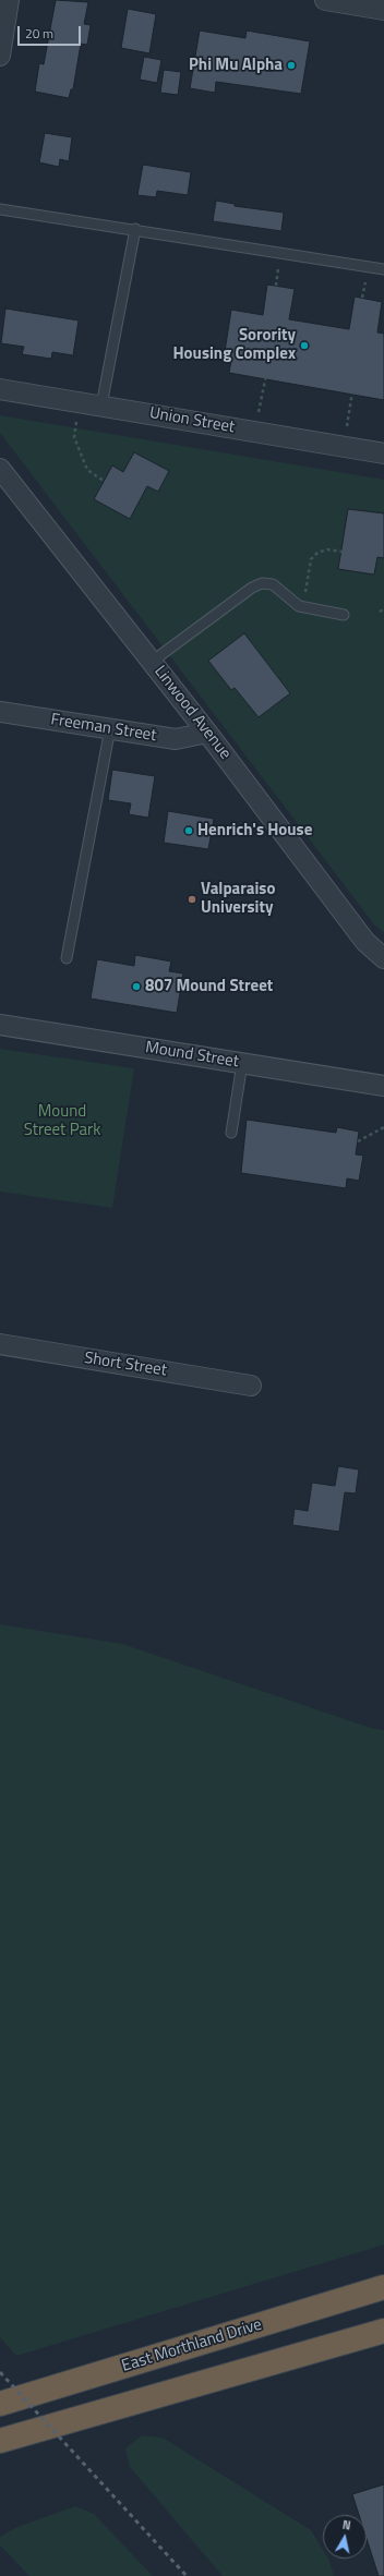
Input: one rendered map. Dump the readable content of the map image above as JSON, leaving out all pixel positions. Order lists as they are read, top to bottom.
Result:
{
  "streets": {
    "highway": ["East Morthland Drive"],
    "street": [
      "Union Street",
      "Linwood Avenue",
      "Freeman Street",
      "Mound Street",
      "Short Street"
    ]
  },
  "crossings": [
    ["Linwood Avenue", "Freeman Street"]
  ],
  "parks": ["Mound Street Park"],
  "places": [
    "Phi Mu Alpha",
    "Sorority Housing Complex",
    "Henrich's House",
    "Valparaiso University",
    "807 Mound Street"
  ],
  "scale_bar": "20 m",
  "north": "top"
}
